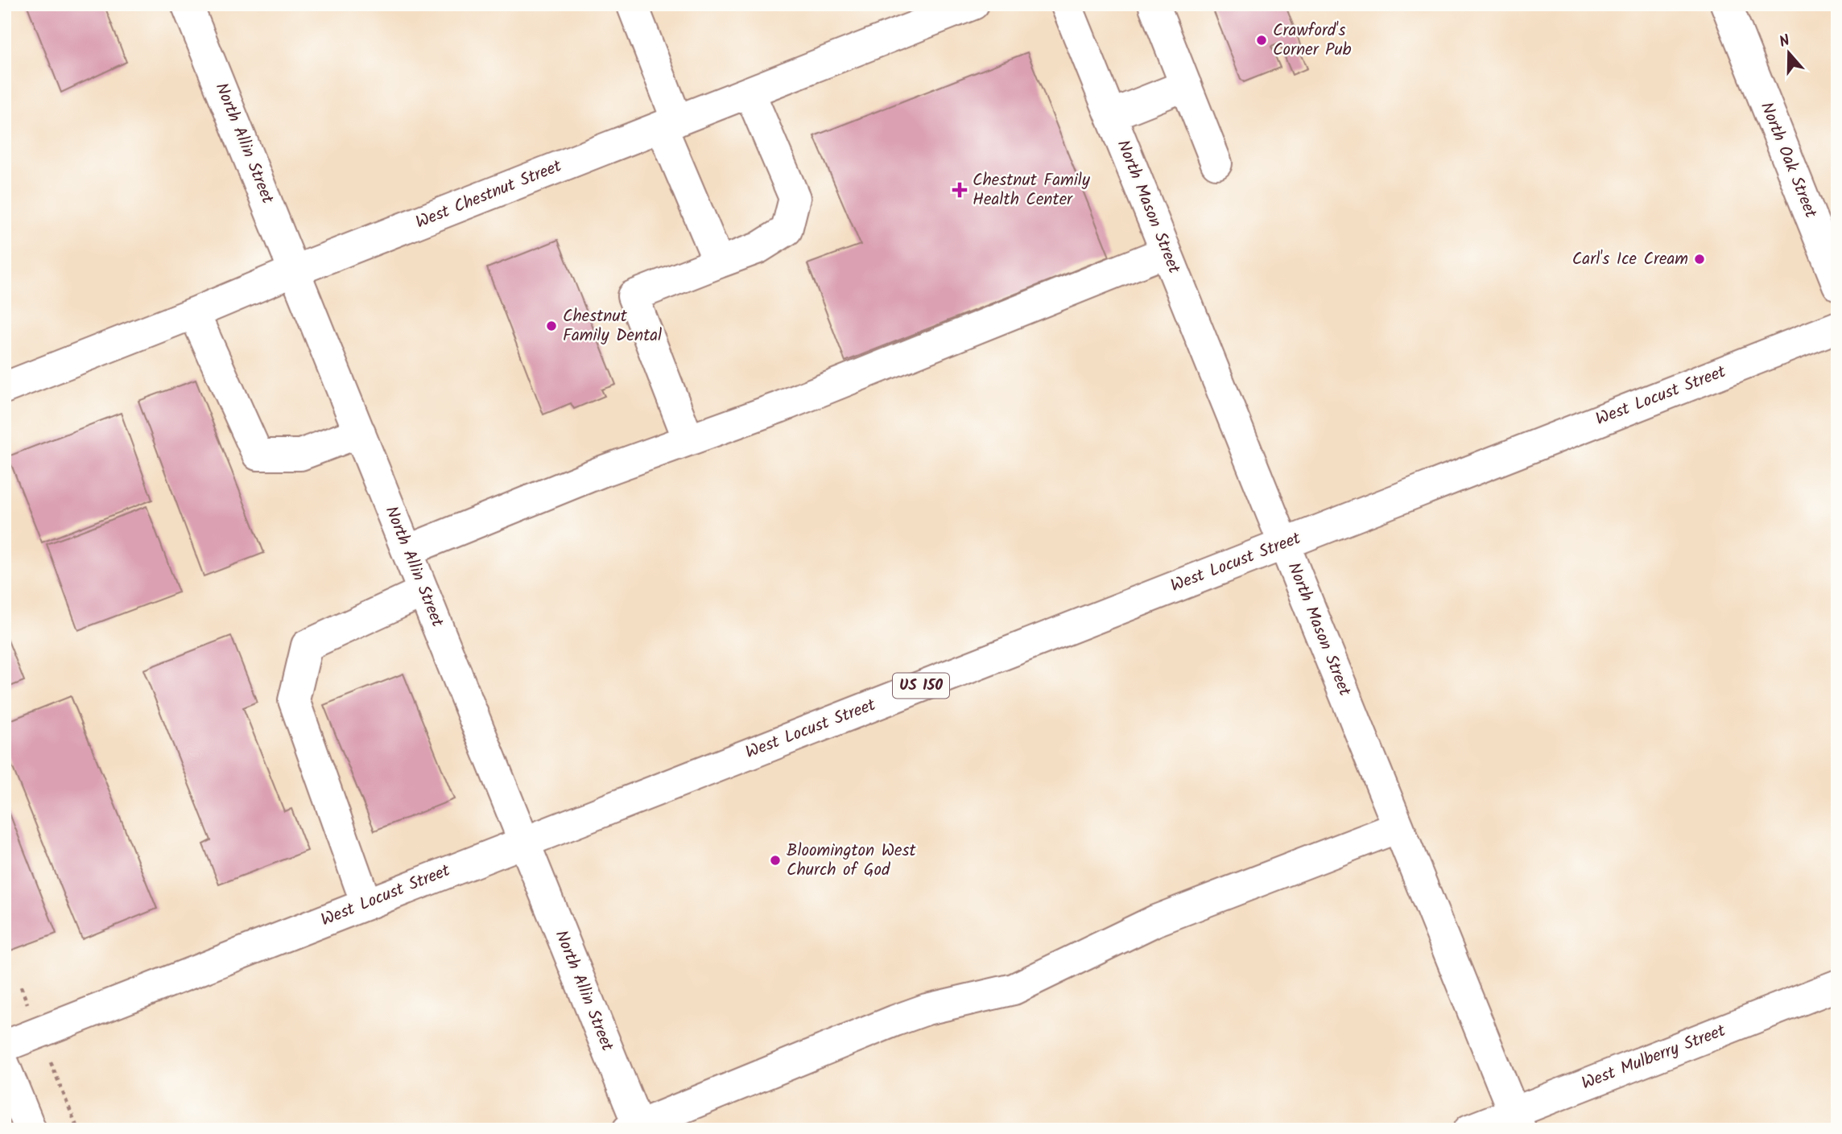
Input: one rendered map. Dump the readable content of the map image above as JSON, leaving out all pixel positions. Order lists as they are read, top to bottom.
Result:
{
  "streets": {
    "street": [
      "North Allin Street",
      "North Oak Street",
      "West Chestnut Street",
      "North Mason Street",
      "West Locust Street",
      "US 150",
      "West Mulberry Street"
    ]
  },
  "crossings": [
    ["North Allin Street", "West Chestnut Street"],
    ["North Allin Street", "West Locust Street"],
    ["North Mason Street", "West Locust Street"],
    ["North Mason Street", "West Mulberry Street"]
  ],
  "places": {
    "other": [
      "Crawford's Corner Pub",
      "Carl's Ice Cream",
      "Chestnut Family Dental",
      "Bloomington West Church of God"
    ],
    "health": ["Chestnut Family Health Center"]
  },
  "north": "top"
}
